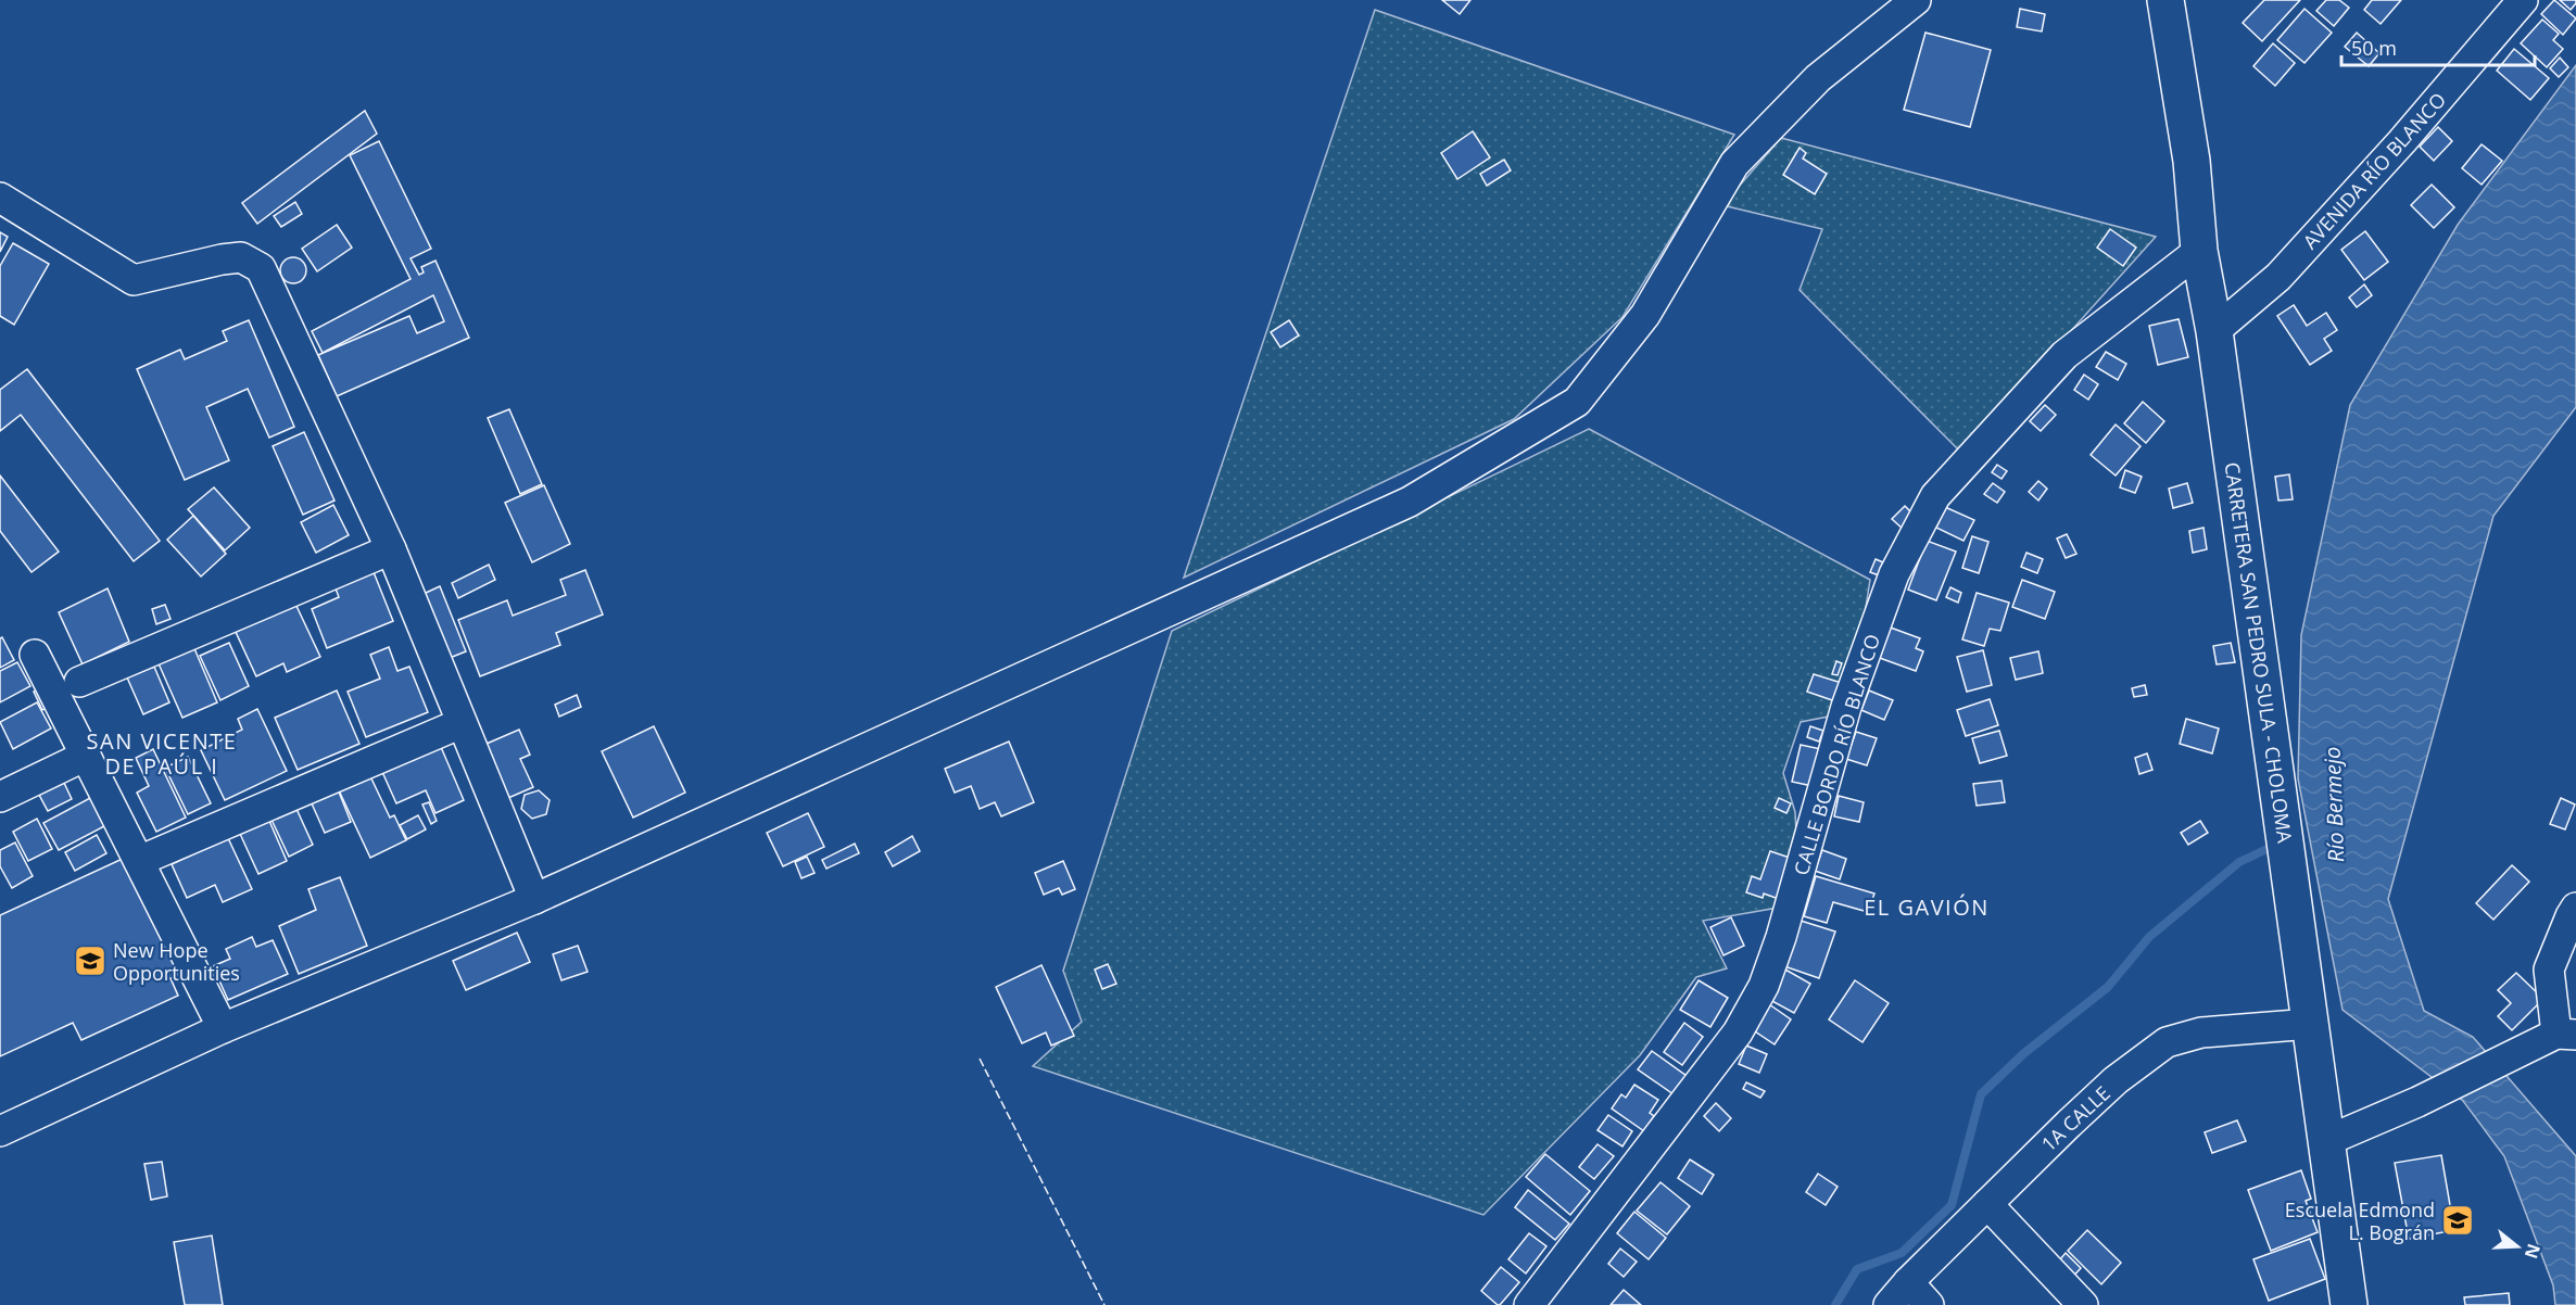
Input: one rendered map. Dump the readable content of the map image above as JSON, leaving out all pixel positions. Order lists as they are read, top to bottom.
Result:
{
  "streets": {
    "main road": ["CARRETERA SAN PEDRO SULA - CHOLOMA"],
    "street": ["AVENIDA RÍO BLANCO", "CALLE BORDO RÍO BLANCO", "1A CALLE"]
  },
  "crossings": [
    ["AVENIDA RÍO BLANCO", "CARRETERA SAN PEDRO SULA - CHOLOMA"],
    ["CARRETERA SAN PEDRO SULA - CHOLOMA", "CALLE BORDO RÍO BLANCO"],
    ["CARRETERA SAN PEDRO SULA - CHOLOMA", "1A CALLE"]
  ],
  "districts": ["SAN VICENTE DE PAÚL I", "EL GAVIÓN"],
  "water": ["Río Bermejo"],
  "places": {
    "school or university": ["New Hope Opportunities", "Escuela Edmond L. Bográn"]
  },
  "scale_bar": "50 m",
  "north": "right"
}
